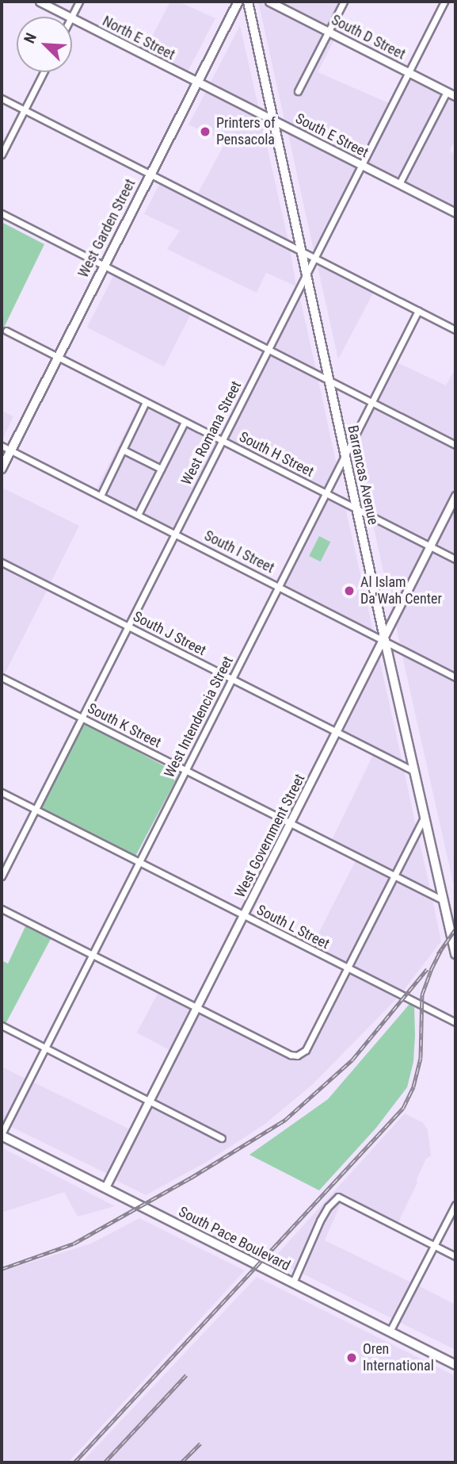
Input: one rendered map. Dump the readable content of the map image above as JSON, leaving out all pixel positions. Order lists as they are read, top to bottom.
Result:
{
  "streets": {
    "main road": ["West Garden Street", "Barrancas Avenue", "South Pace Boulevard"],
    "street": [
      "South D Street",
      "North E Street",
      "South E Street",
      "West Romana Street",
      "South H Street",
      "South I Street",
      "South J Street",
      "West Intendencia Street",
      "South K Street",
      "West Government Street",
      "South L Street"
    ]
  },
  "crossings": [
    ["South D Street", "West Romana Street"],
    ["North E Street", "South E Street"],
    ["North E Street", "West Garden Street"],
    ["South E Street", "West Garden Street"],
    ["South E Street", "West Romana Street"],
    ["South E Street", "Barrancas Avenue"],
    ["West Garden Street", "South H Street"],
    ["West Garden Street", "South I Street"],
    ["West Romana Street", "South H Street"],
    ["West Romana Street", "Barrancas Avenue"],
    ["West Romana Street", "South I Street"],
    ["West Romana Street", "South J Street"],
    ["West Romana Street", "South K Street"],
    ["West Romana Street", "South L Street"],
    ["South H Street", "Barrancas Avenue"],
    ["South H Street", "West Intendencia Street"],
    ["South H Street", "West Government Street"],
    ["Barrancas Avenue", "South I Street"],
    ["Barrancas Avenue", "South J Street"],
    ["Barrancas Avenue", "West Intendencia Street"],
    ["Barrancas Avenue", "South K Street"],
    ["Barrancas Avenue", "West Government Street"],
    ["South I Street", "West Intendencia Street"],
    ["South I Street", "West Government Street"],
    ["South J Street", "West Intendencia Street"],
    ["South J Street", "West Government Street"],
    ["West Intendencia Street", "South K Street"],
    ["West Intendencia Street", "South L Street"],
    ["West Intendencia Street", "South Pace Boulevard"],
    ["South K Street", "West Government Street"],
    ["West Government Street", "South L Street"],
    ["West Government Street", "South Pace Boulevard"]
  ],
  "places": ["Printers of Pensacola", "Al Islam Da'Wah Center", "Oren International"],
  "north": "top left"
}
